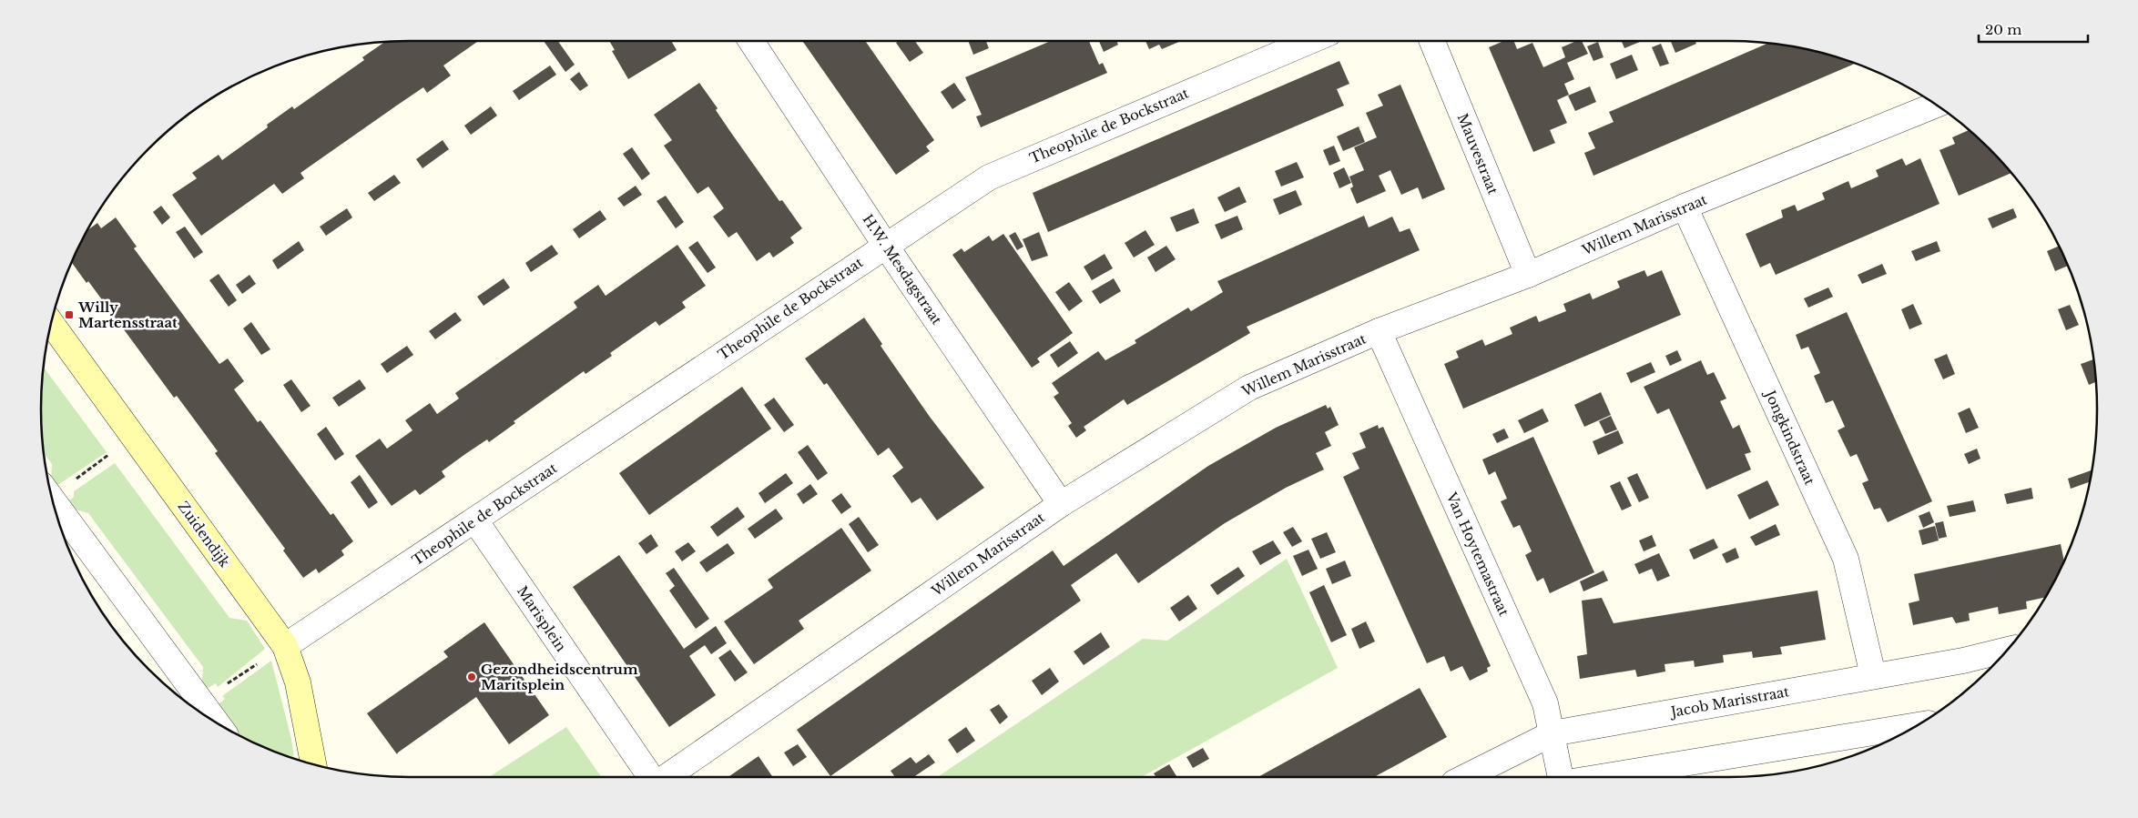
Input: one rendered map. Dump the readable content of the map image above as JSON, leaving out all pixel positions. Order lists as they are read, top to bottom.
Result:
{
  "streets": {
    "street": [
      "Theophile de Bockstraat",
      "Mauvestraat",
      "Willem Marisstraat",
      "H.W. Mesdagstraat",
      "Jongkindstraat",
      "Zuidendijk",
      "Van Hoytemastraat",
      "Marisplein",
      "Jacob Marisstraat"
    ]
  },
  "crossings": [
    ["Theophile de Bockstraat", "H.W. Mesdagstraat"],
    ["Theophile de Bockstraat", "Zuidendijk"],
    ["Theophile de Bockstraat", "Marisplein"],
    ["Mauvestraat", "Willem Marisstraat"],
    ["Willem Marisstraat", "H.W. Mesdagstraat"],
    ["Willem Marisstraat", "Jongkindstraat"],
    ["Willem Marisstraat", "Van Hoytemastraat"],
    ["Jongkindstraat", "Jacob Marisstraat"],
    ["Van Hoytemastraat", "Jacob Marisstraat"]
  ],
  "places": {
    "transit": ["Willy Martensstraat"],
    "other": ["Gezondheidscentrum Maritsplein"]
  },
  "scale_bar": "20 m"
}
